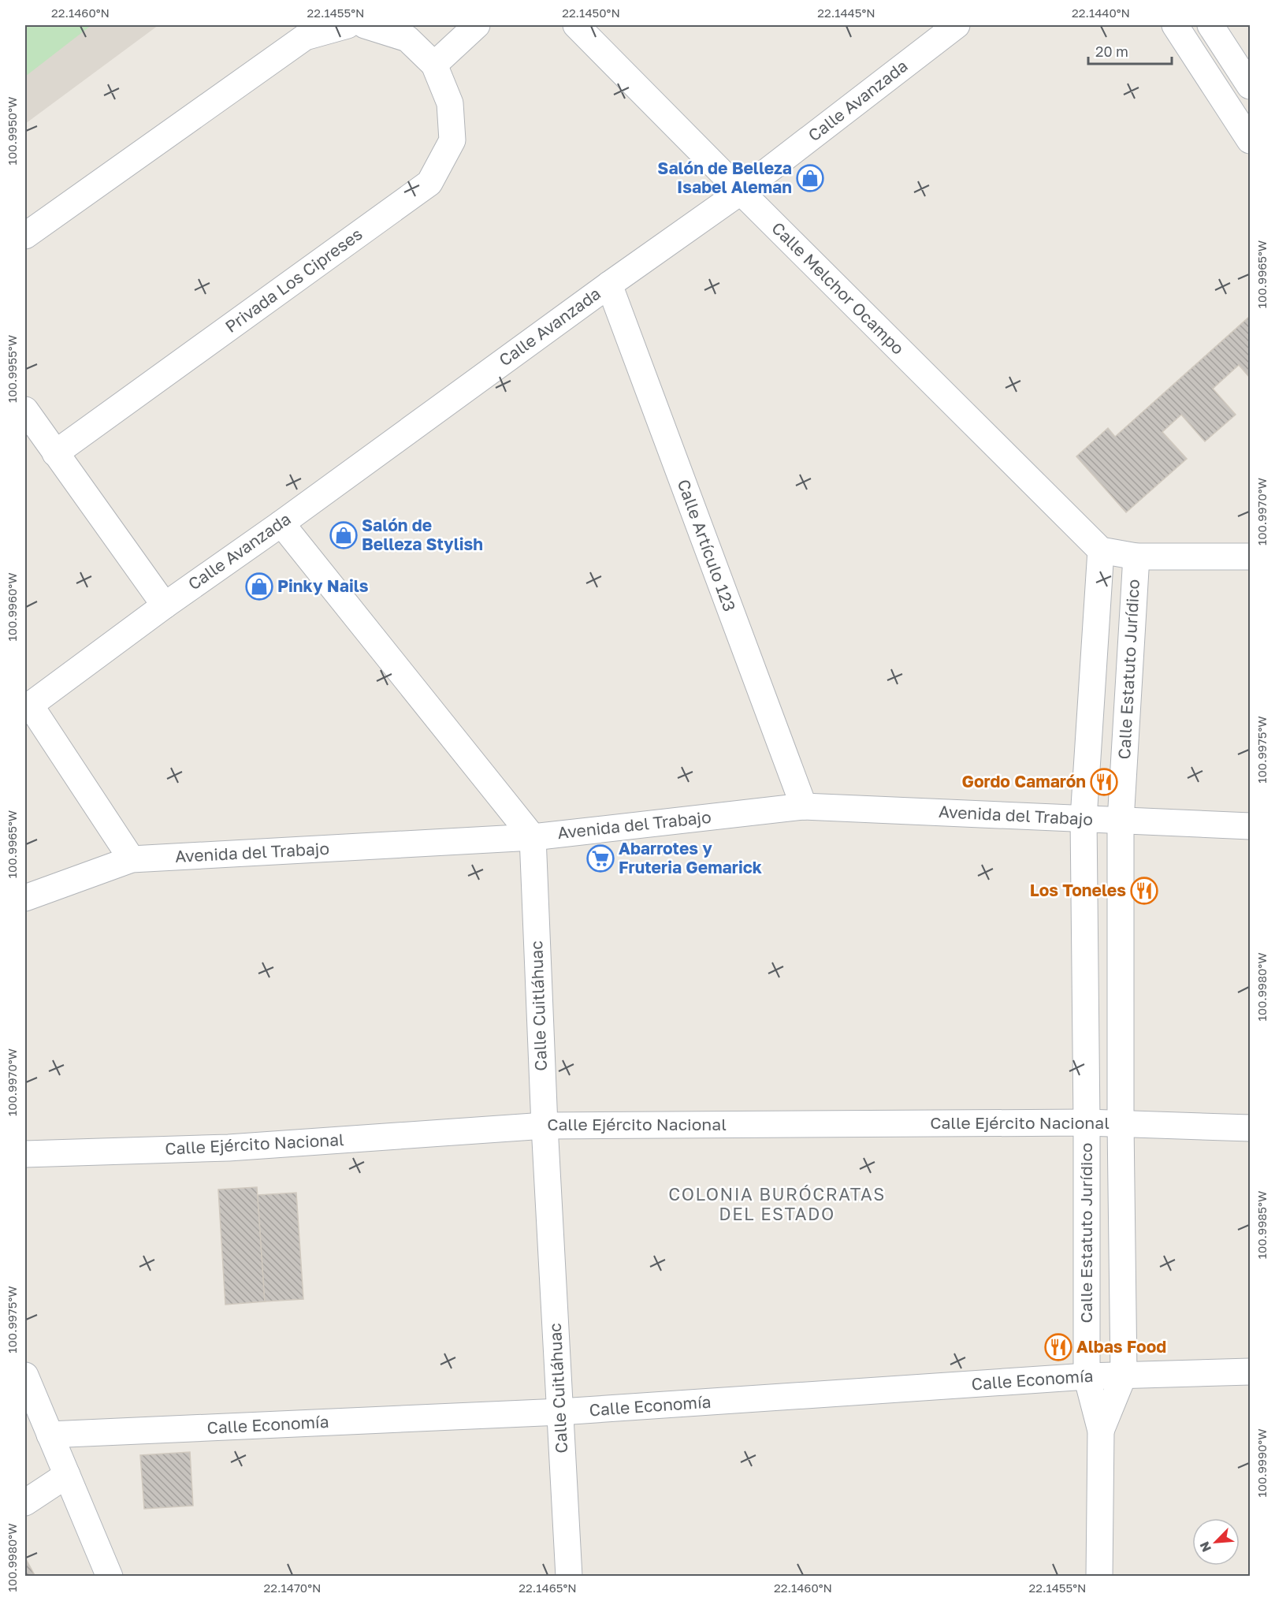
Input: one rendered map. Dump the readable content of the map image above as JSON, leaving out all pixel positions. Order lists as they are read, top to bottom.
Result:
{
  "streets": {
    "street": [
      "Calle Avanzada",
      "Privada Los Cipreses",
      "Calle Melchor Ocampo",
      "Calle Artículo 123",
      "Calle Estatuto Jurídico",
      "Avenida del Trabajo",
      "Calle Cuitláhuac",
      "Calle Ejército Nacional",
      "Calle Economía"
    ]
  },
  "crossings": [
    ["Calle Avanzada", "Calle Melchor Ocampo"],
    ["Calle Avanzada", "Calle Artículo 123"],
    ["Calle Melchor Ocampo", "Calle Estatuto Jurídico"],
    ["Calle Artículo 123", "Avenida del Trabajo"],
    ["Calle Estatuto Jurídico", "Avenida del Trabajo"],
    ["Calle Estatuto Jurídico", "Calle Ejército Nacional"],
    ["Calle Estatuto Jurídico", "Calle Economía"],
    ["Avenida del Trabajo", "Calle Cuitláhuac"],
    ["Calle Cuitláhuac", "Calle Ejército Nacional"],
    ["Calle Cuitláhuac", "Calle Economía"]
  ],
  "districts": ["COLONIA BURÓCRATAS DEL ESTADO"],
  "places": {
    "shop": ["Salón de Belleza Isabel Aleman", "Salón de Belleza Stylish", "Pinky Nails"],
    "restaurant": ["Gordo Camarón", "Los Toneles", "Albas Food"],
    "supermarket": ["Abarrotes y Fruteria Gemarick"]
  },
  "scale_bar": "20 m",
  "north": "bottom left",
  "coordinates": [
    "22.1460°N",
    "22.1455°N",
    "22.1450°N",
    "22.1445°N",
    "22.1440°N",
    "100.9950°W",
    "100.9965°W",
    "100.9955°W",
    "100.9970°W",
    "100.9960°W",
    "100.9975°W",
    "100.9980°W",
    "100.9985°W",
    "100.9990°W",
    "22.1470°N",
    "22.1465°N"
  ]
}
